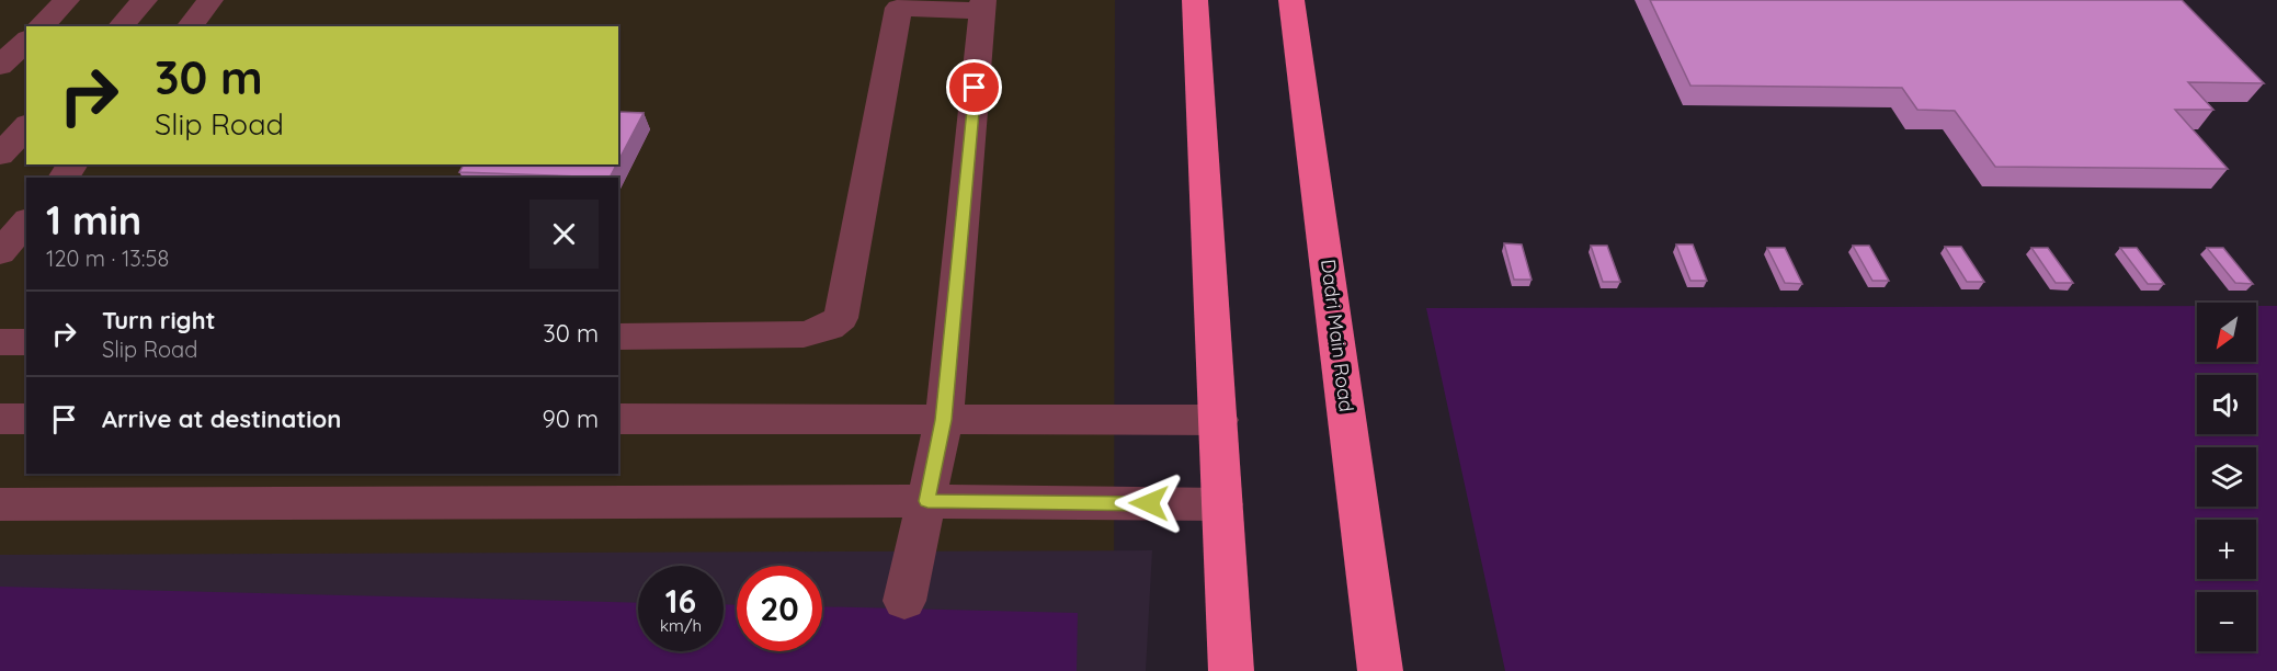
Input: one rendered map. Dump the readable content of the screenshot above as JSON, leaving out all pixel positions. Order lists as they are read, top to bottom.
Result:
{
  "streets": {
    "highway": ["Dadri Main Road"]
  },
  "north": "bottom left",
  "page": {
    "turn": ["30 m", "Slip Road"],
    "heading": ["1 min", "120 m · 13:58"],
    "list": [
      {
        "name": "Turn right",
        "note": "Slip Road",
        "value": "30 m"
      },
      {
        "name": "Arrive at destination",
        "value": "90 m"
      }
    ],
    "map_buttons": ["+", "−"],
    "speed": "16 km/h",
    "limit": "20"
  }
}
